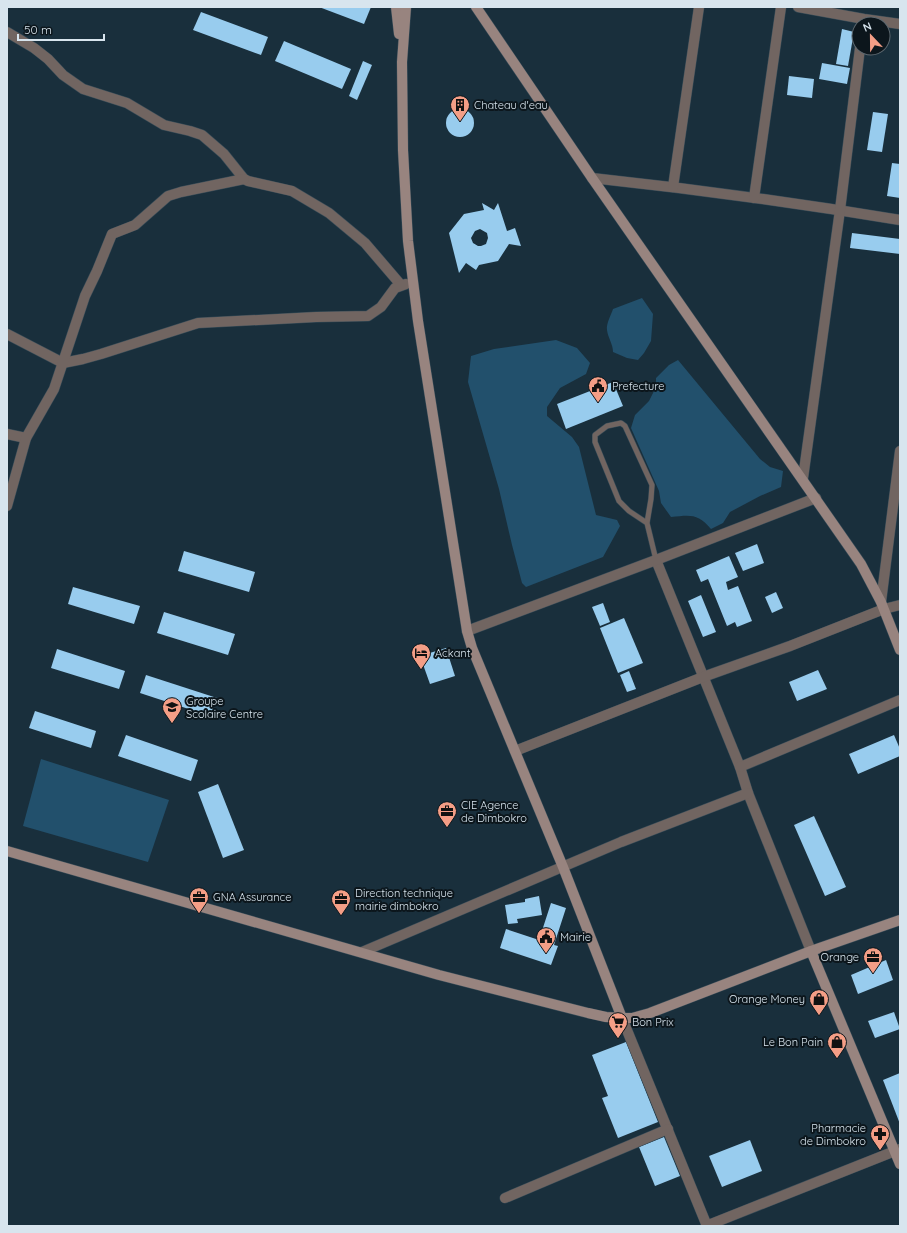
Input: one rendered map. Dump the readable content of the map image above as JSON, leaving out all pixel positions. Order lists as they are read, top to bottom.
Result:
{
  "places": {
    "building": ["Chateau d'eau"],
    "public building": ["Prefecture", "Mairie"],
    "hotel": ["Ackant"],
    "school or university": ["Groupe Scolaire Centre"],
    "office": [
      "CIE Agence de Dimbokro",
      "GNA Assurance",
      "Direction technique mairie dimbokro",
      "Orange"
    ],
    "shop": ["Orange Money", "Le Bon Pain"],
    "supermarket": ["Bon Prix"],
    "pharmacy": ["Pharmacie de Dimbokro"]
  },
  "scale_bar": "50 m",
  "north": "top"
}
